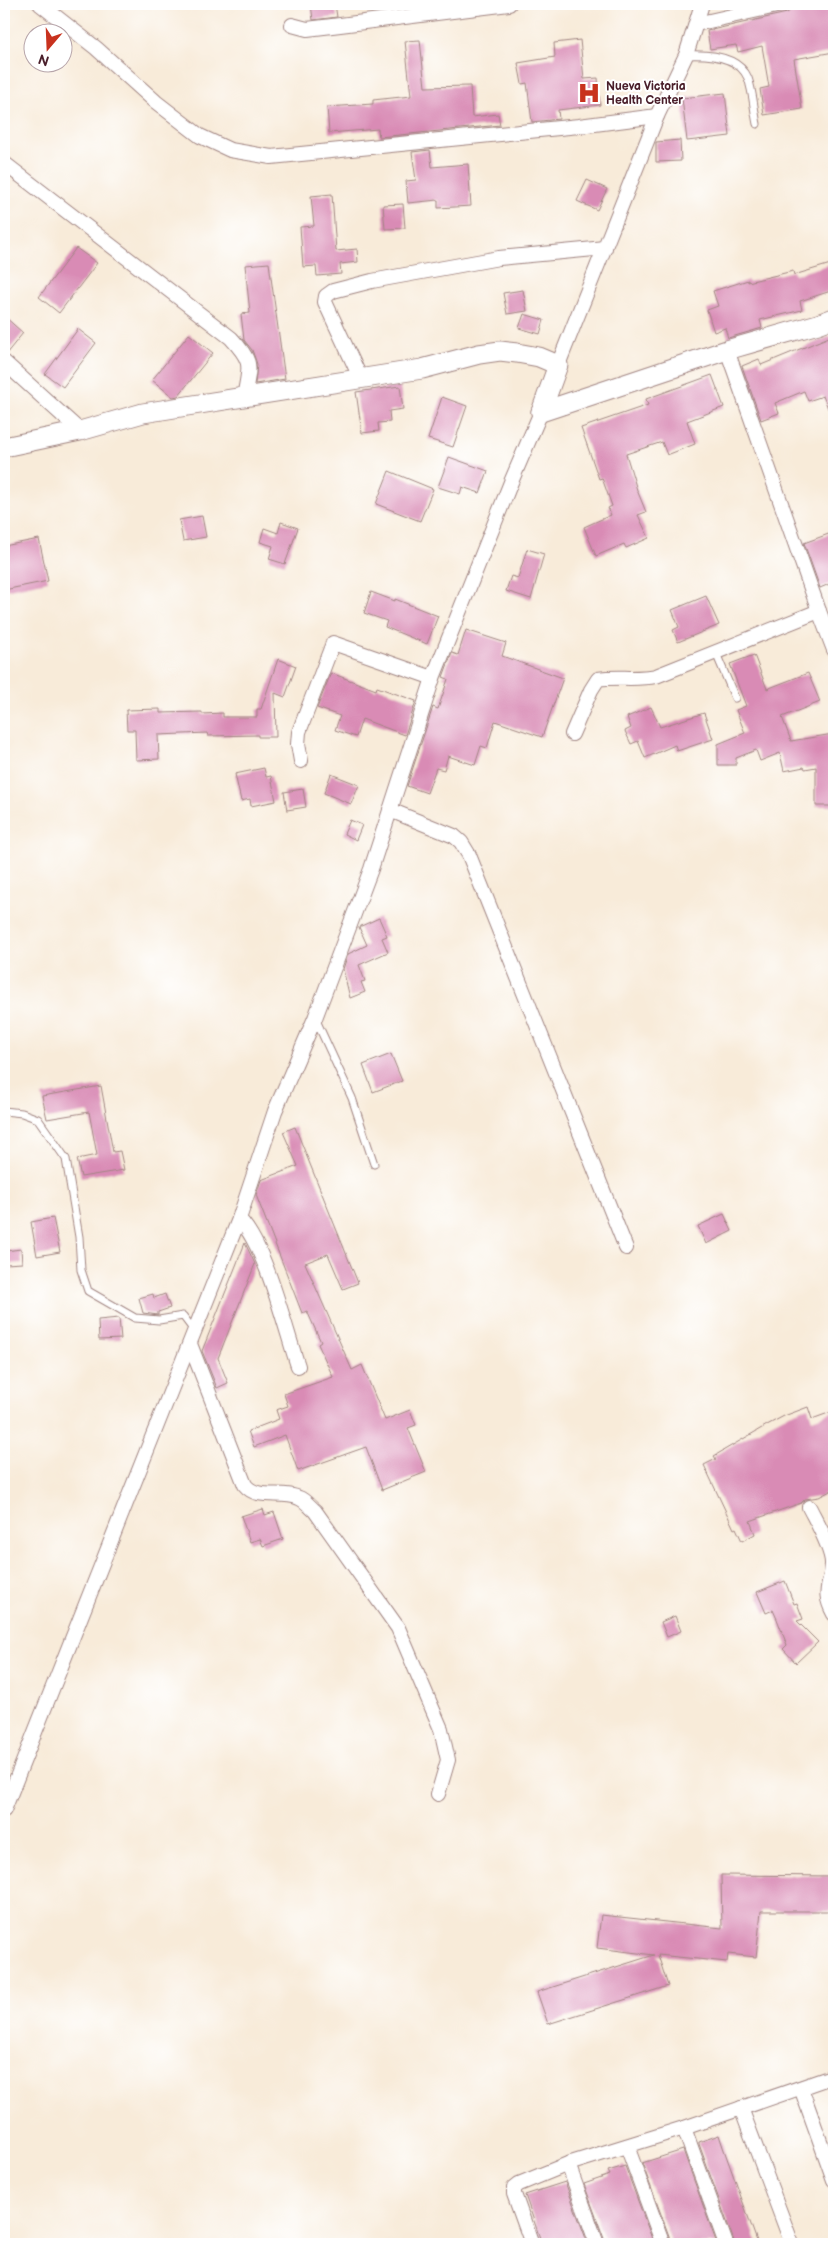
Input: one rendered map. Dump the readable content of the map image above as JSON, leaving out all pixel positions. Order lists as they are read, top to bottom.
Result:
{
  "places": {
    "hospital": ["Nueva Victoria Health Center"]
  },
  "north": "bottom"
}
